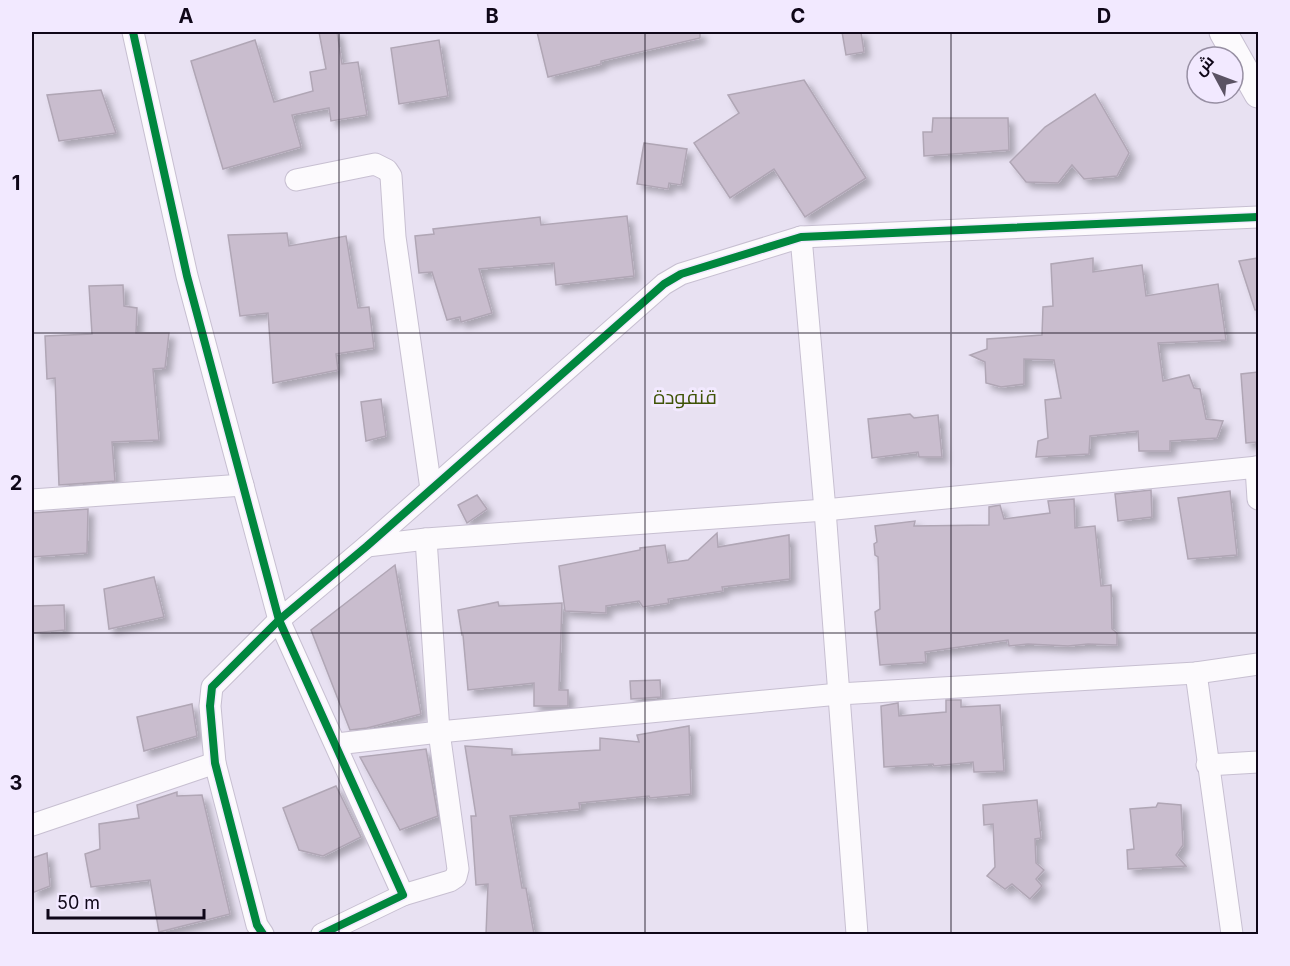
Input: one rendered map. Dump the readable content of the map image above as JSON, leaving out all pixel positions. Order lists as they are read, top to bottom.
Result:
{
  "districts": ["قنفودة"],
  "scale_bar": "50 m",
  "north": "top left",
  "grid": {
    "columns": [
      "A",
      "B",
      "C",
      "D"
    ],
    "rows": ["1", "2", "3"]
  }
}
